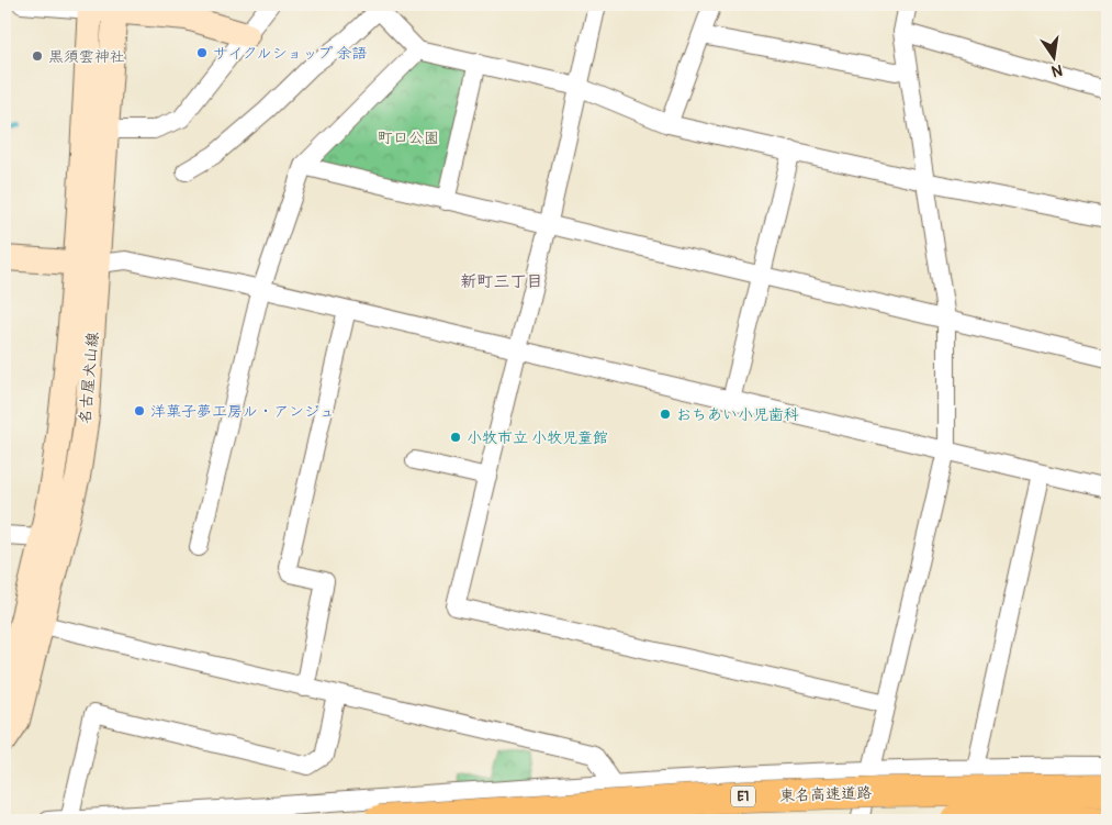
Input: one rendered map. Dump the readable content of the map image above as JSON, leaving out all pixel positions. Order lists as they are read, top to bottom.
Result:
{
  "streets": {
    "highway": ["東名高速道路", "E1"],
    "main road": ["名古屋犬山線"]
  },
  "districts": ["新町三丁目"],
  "parks": ["町口公園"],
  "places": [
    "サイクルショップ 余語",
    "黒須雲神社",
    "洋菓子夢工房ル・アンジュ",
    "おちあい小児歯科",
    "小牧市立 小牧児童館"
  ],
  "north": "bottom"
}
